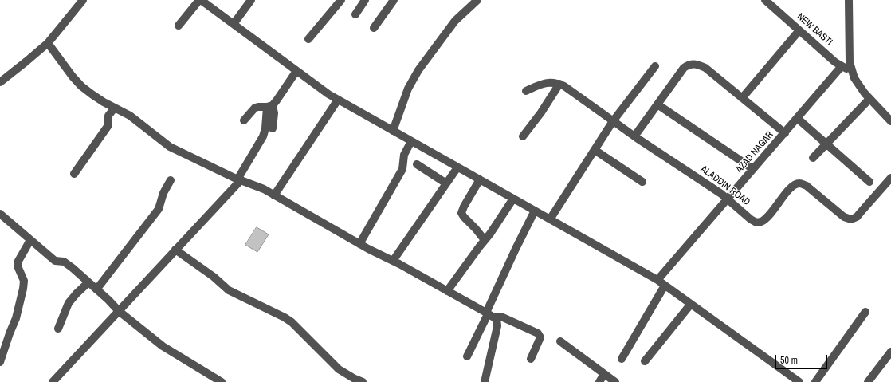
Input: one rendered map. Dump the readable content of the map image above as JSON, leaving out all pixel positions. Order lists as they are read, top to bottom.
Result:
{
  "streets": {
    "street": ["NEW BASTI", "AZAD NAGAR", "ALADDIN ROAD"]
  },
  "crossings": [
    ["NEW BASTI", "AZAD NAGAR"],
    ["AZAD NAGAR", "ALADDIN ROAD"]
  ],
  "scale_bar": "50 m"
}
